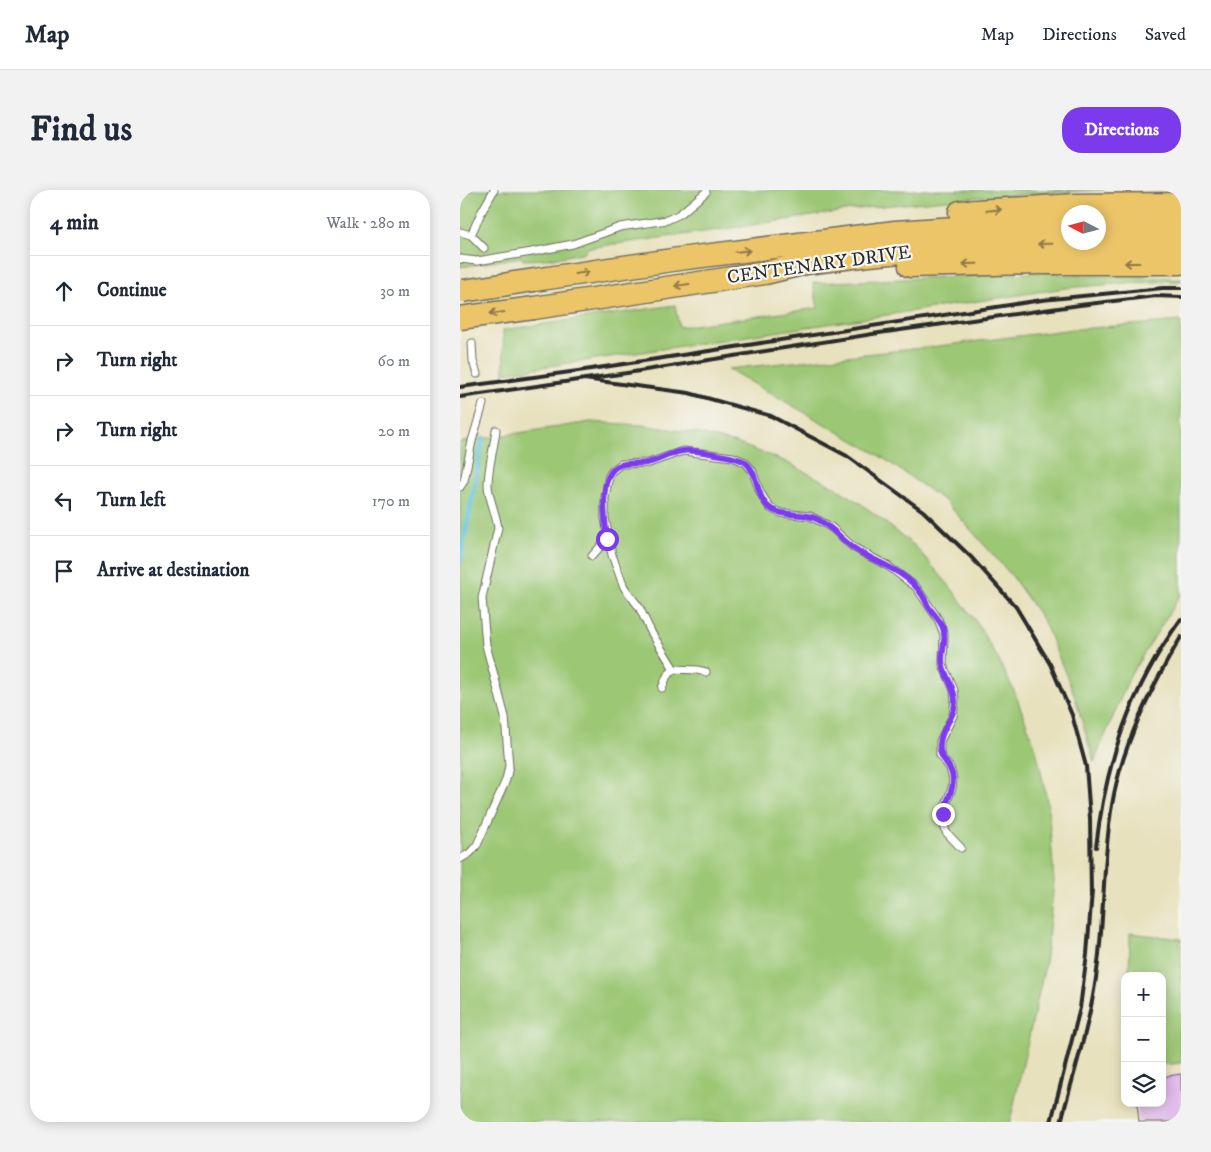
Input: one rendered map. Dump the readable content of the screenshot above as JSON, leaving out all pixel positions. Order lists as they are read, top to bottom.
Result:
{
  "streets": {
    "highway": ["CENTENARY DRIVE"]
  },
  "north": "left",
  "page": {
    "header": "Map",
    "nav": ["Map", "Directions", "Saved"],
    "buttons": "Directions",
    "title": "Find us",
    "heading": ["4 min", "Walk · 280 m"],
    "list": [
      ["Continue", "30 m"],
      ["Turn right", "60 m"],
      ["Turn right", "20 m"],
      ["Turn left", "170 m"],
      "Arrive at destination"
    ],
    "map_buttons": ["+", "−"]
  }
}
